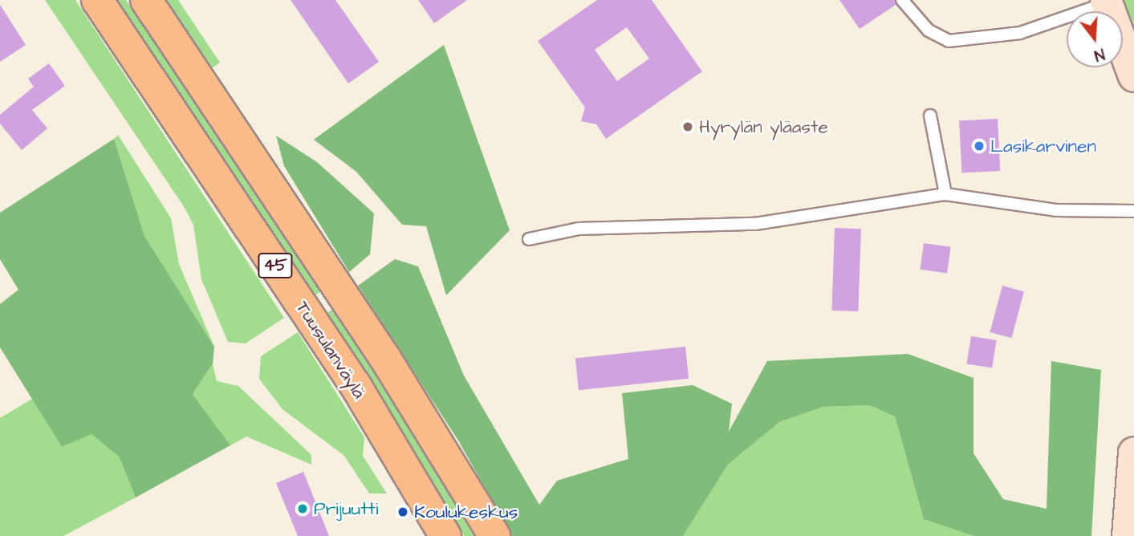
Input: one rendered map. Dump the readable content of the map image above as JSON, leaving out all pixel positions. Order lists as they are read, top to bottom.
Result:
{
  "streets": {
    "main road": ["45", "Tuusulanväylä"]
  },
  "places": [
    "Hyrylän yläaste",
    "Lasikarvinen",
    "Prijuutti",
    "Koulukeskus"
  ],
  "north": "bottom"
}
